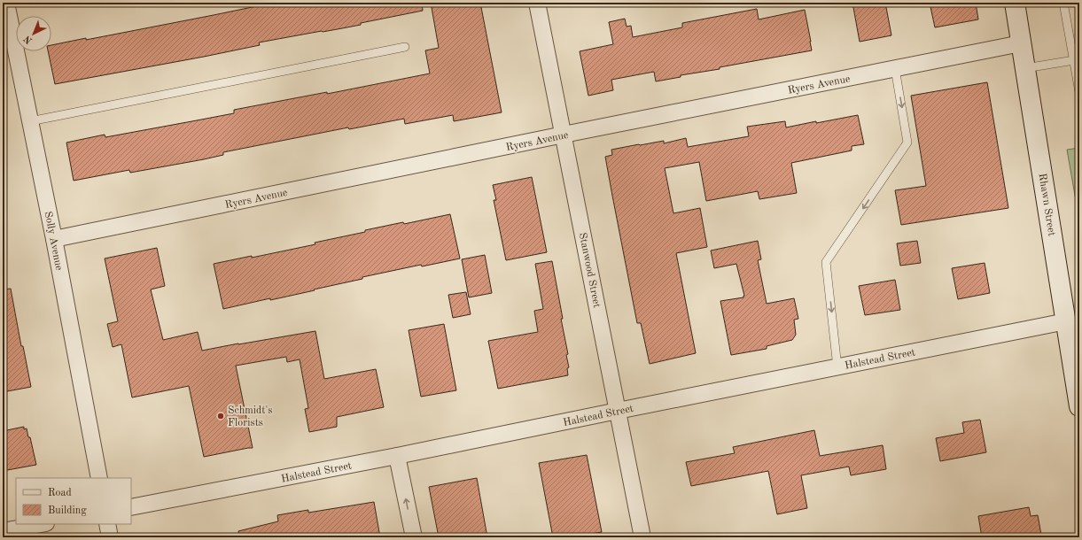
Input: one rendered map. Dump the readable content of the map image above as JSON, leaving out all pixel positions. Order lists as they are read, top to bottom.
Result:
{
  "streets": {
    "main road": ["Rhawn Street"],
    "street": [
      "Ryers Avenue",
      "Solly Avenue",
      "Stanwood Street",
      "Halstead Street"
    ]
  },
  "crossings": [
    ["Ryers Avenue", "Rhawn Street"],
    ["Ryers Avenue", "Solly Avenue"],
    ["Ryers Avenue", "Stanwood Street"],
    ["Rhawn Street", "Halstead Street"],
    ["Stanwood Street", "Halstead Street"]
  ],
  "places": ["Schmidt's Florists"],
  "legend": ["Road", "Building"],
  "north": "bottom left"
}
